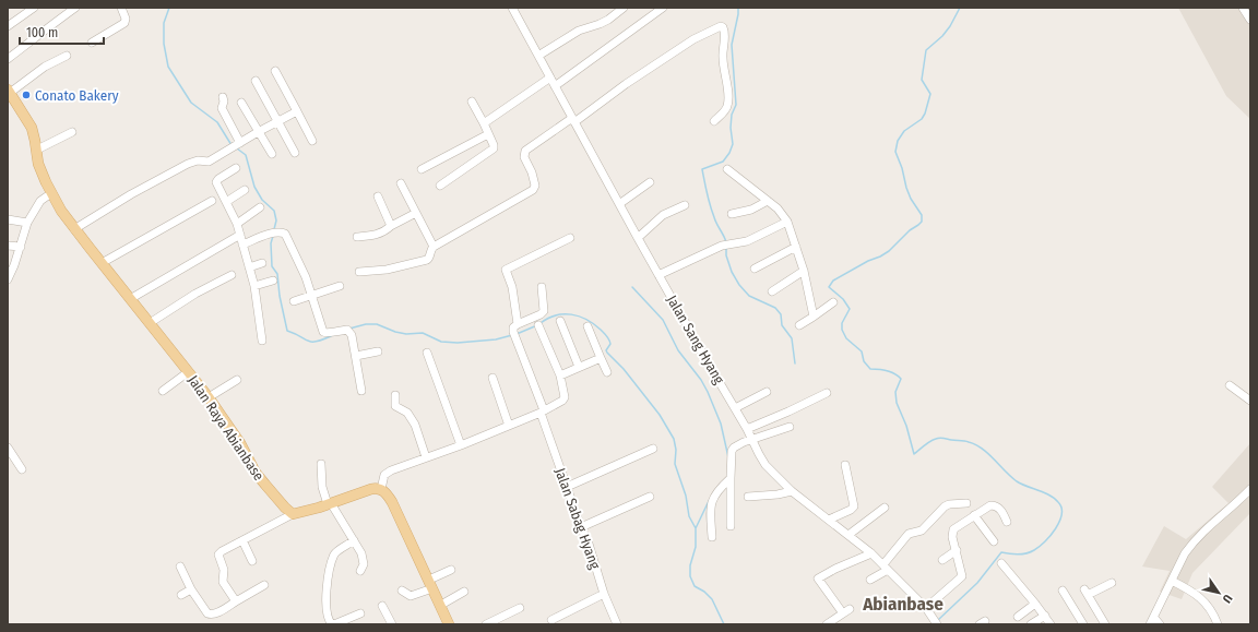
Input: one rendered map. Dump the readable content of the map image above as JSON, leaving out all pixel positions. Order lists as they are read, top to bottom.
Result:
{
  "streets": {
    "main road": ["Jalan Raya Abianbase"],
    "street": ["Jalan Sang Hyang", "Jalan Sabag Hyang"]
  },
  "districts": ["Abianbase"],
  "places": ["Conato Bakery"],
  "scale_bar": "100 m",
  "north": "bottom right"
}
